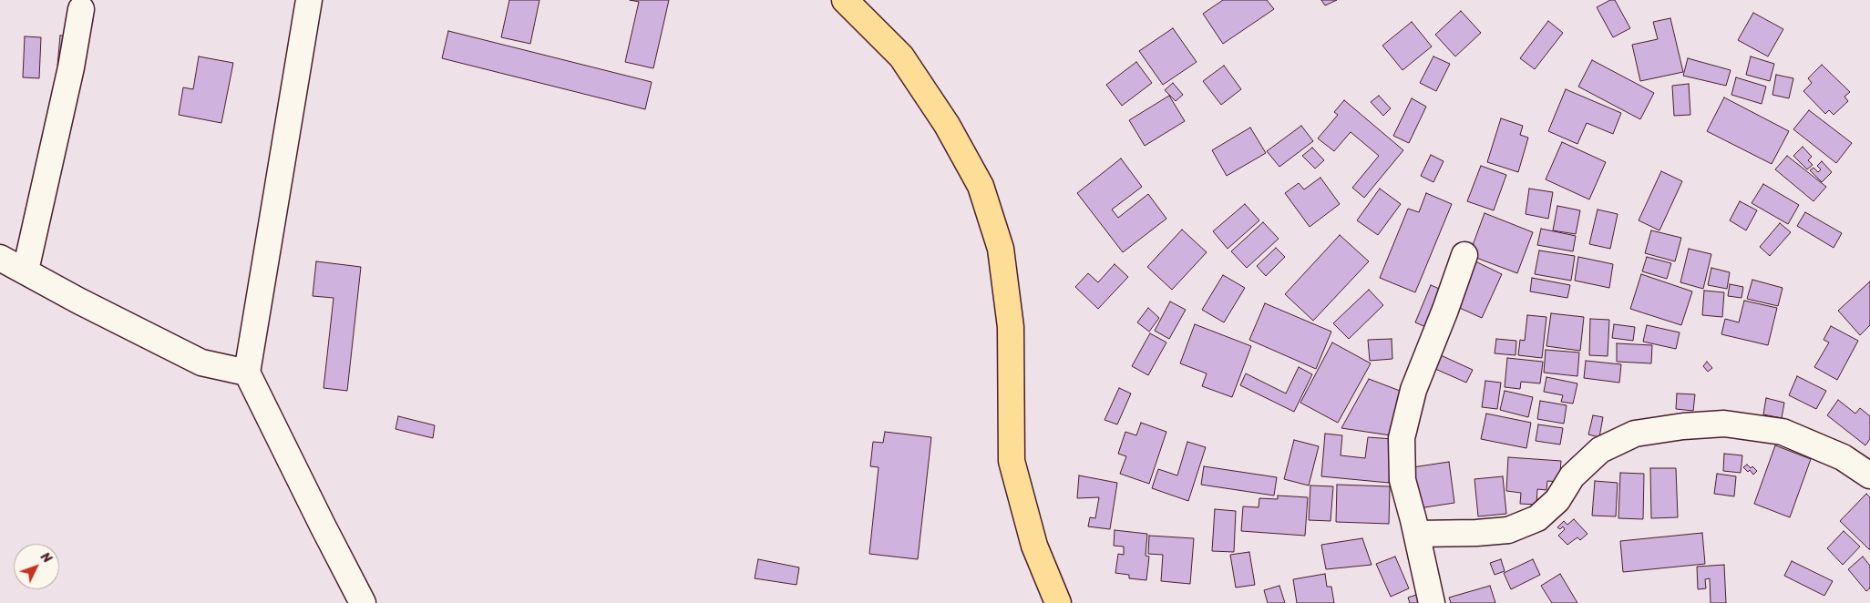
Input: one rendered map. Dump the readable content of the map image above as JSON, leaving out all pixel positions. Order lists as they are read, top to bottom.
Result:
{
  "north": "top right"
}
